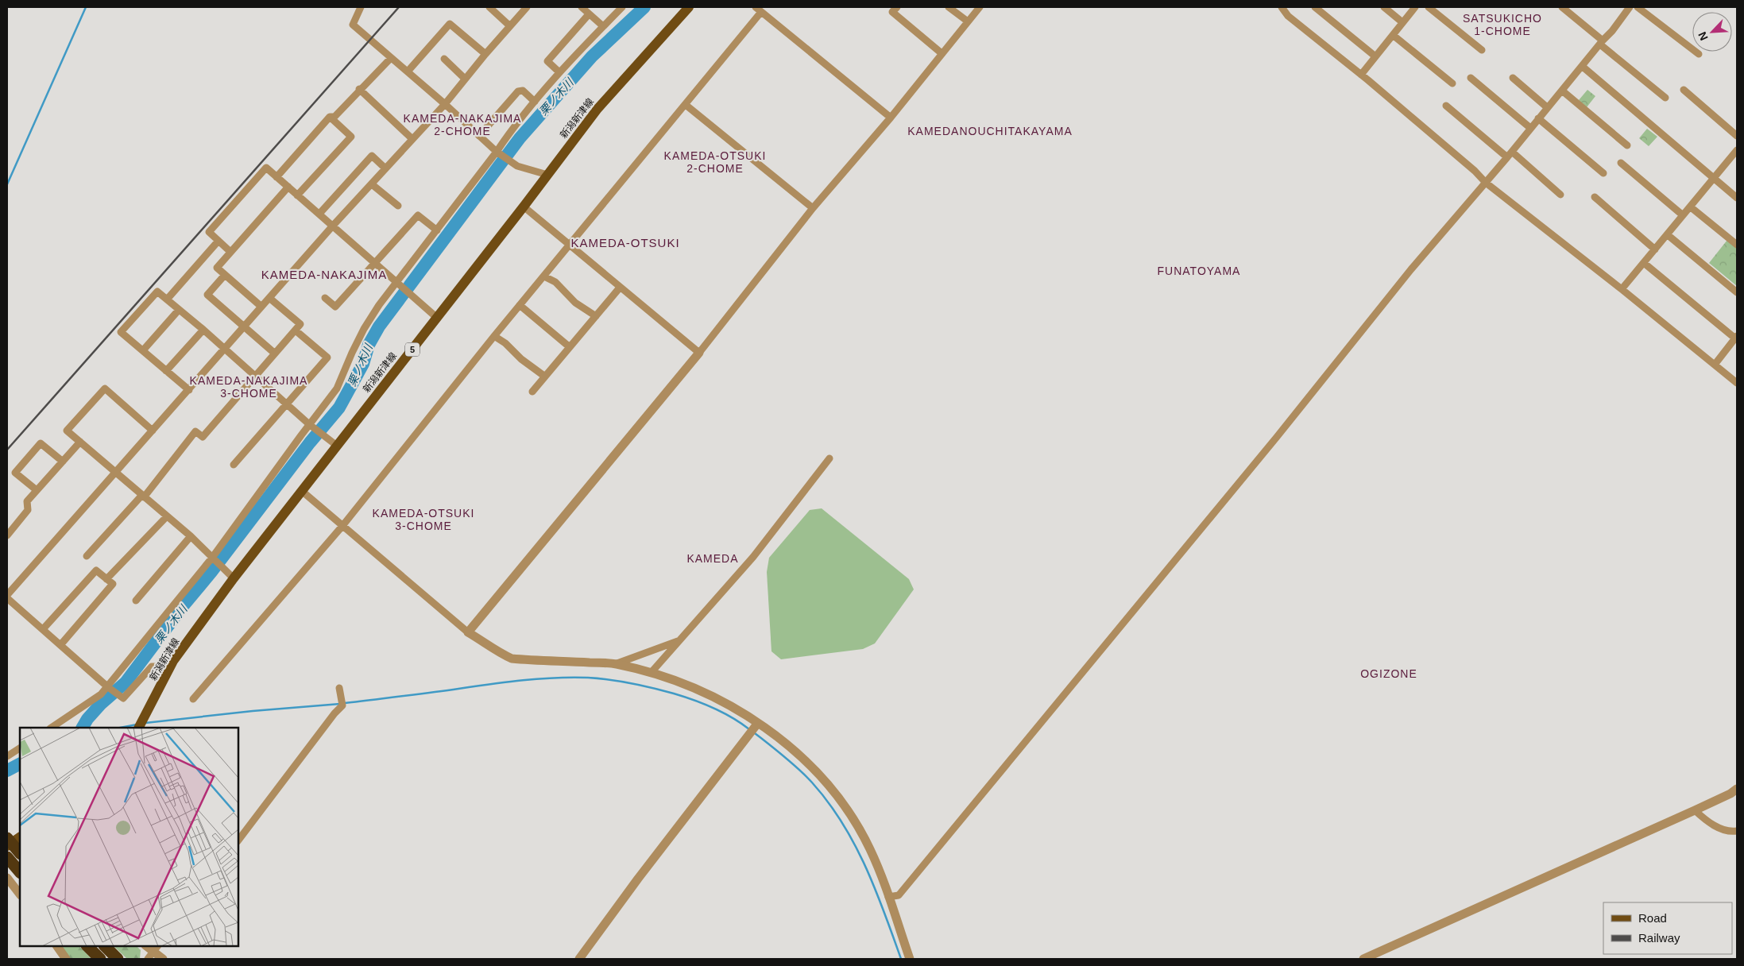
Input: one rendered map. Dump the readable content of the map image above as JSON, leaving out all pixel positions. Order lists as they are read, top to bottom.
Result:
{
  "streets": {
    "main road": ["新潟新津線", "5"]
  },
  "districts": [
    "SATSUKICHO 1-CHOME",
    "KAMEDA-NAKAJIMA 2-CHOME",
    "KAMEDANOUCHITAKAYAMA",
    "KAMEDA-OTSUKI 2-CHOME",
    "KAMEDA-OTSUKI",
    "FUNATOYAMA",
    "KAMEDA-NAKAJIMA",
    "KAMEDA-NAKAJIMA 3-CHOME",
    "KAMEDA-OTSUKI 3-CHOME",
    "KAMEDA",
    "OGIZONE"
  ],
  "water": ["栗ノ木川"],
  "legend": ["Road", "Railway"],
  "north": "bottom left"
}
